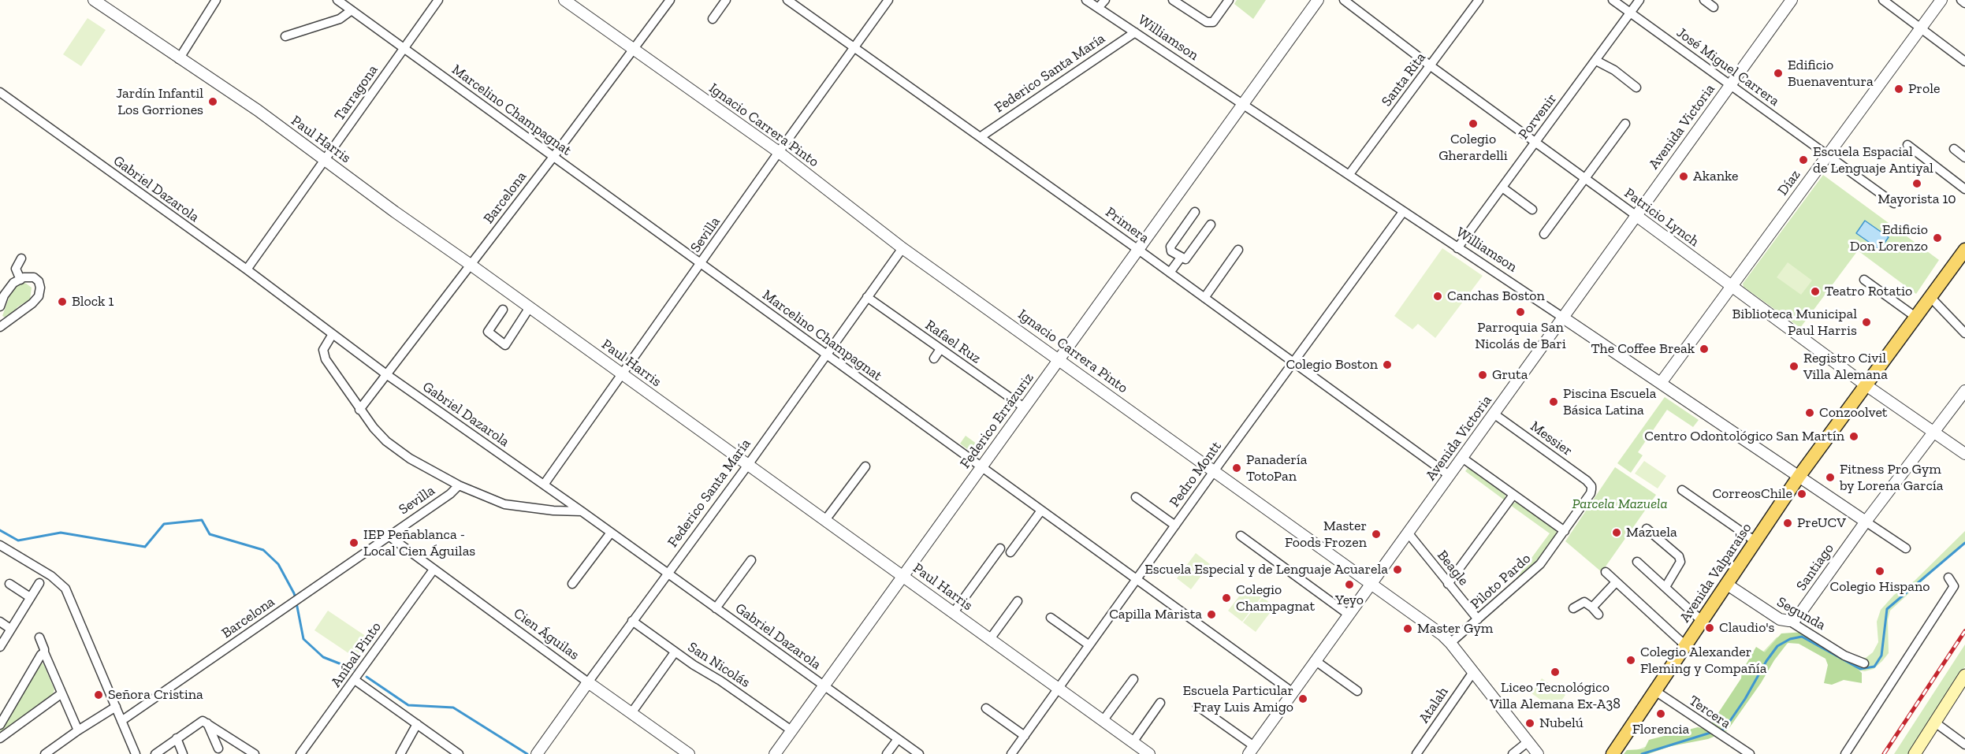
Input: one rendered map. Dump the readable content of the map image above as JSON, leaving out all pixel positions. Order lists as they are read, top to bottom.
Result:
{
  "streets": {
    "main road": ["Avenida Valparaíso"],
    "street": [
      "Williamson",
      "José Miguel Carrera",
      "Federico Santa María",
      "Santa Rita",
      "Tarragona",
      "Marcelino Champagnat",
      "Porvenir",
      "Ignacio Carrera Pinto",
      "Avenida Victoria",
      "Paul Harris",
      "Díaz",
      "Gabriel Dazarola",
      "Barcelona",
      "Patricio Lynch",
      "Primera",
      "Sevilla",
      "Rafael Ruz",
      "Federico Errázuriz",
      "Messier",
      "Pedro Montt",
      "Santiago",
      "Beagle",
      "Piloto Pardo",
      "Segunda",
      "Cien Águilas",
      "Aníbal Pinto",
      "San Nicolás",
      "Atalah",
      "Tercera"
    ]
  },
  "crossings": [
    ["Williamson", "Federico Santa María"],
    ["Williamson", "Santa Rita"],
    ["Williamson", "Porvenir"],
    ["Williamson", "Avenida Victoria"],
    ["Williamson", "Díaz"],
    ["Williamson", "Federico Errázuriz"],
    ["Williamson", "Pedro Montt"],
    ["Williamson", "Santiago"],
    ["Williamson", "Avenida Valparaíso"],
    ["José Miguel Carrera", "Porvenir"],
    ["José Miguel Carrera", "Avenida Victoria"],
    ["José Miguel Carrera", "Díaz"],
    ["Federico Santa María", "Marcelino Champagnat"],
    ["Federico Santa María", "Ignacio Carrera Pinto"],
    ["Federico Santa María", "Paul Harris"],
    ["Federico Santa María", "Gabriel Dazarola"],
    ["Federico Santa María", "Primera"],
    ["Federico Santa María", "Rafael Ruz"],
    ["Federico Santa María", "Cien Águilas"],
    ["Federico Santa María", "San Nicolás"],
    ["Santa Rita", "Patricio Lynch"],
    ["Tarragona", "Marcelino Champagnat"],
    ["Tarragona", "Paul Harris"],
    ["Tarragona", "Gabriel Dazarola"],
    ["Marcelino Champagnat", "Avenida Victoria"],
    ["Marcelino Champagnat", "Barcelona"],
    ["Marcelino Champagnat", "Sevilla"],
    ["Marcelino Champagnat", "Federico Errázuriz"],
    ["Marcelino Champagnat", "Pedro Montt"],
    ["Porvenir", "Patricio Lynch"],
    ["Ignacio Carrera Pinto", "Avenida Victoria"],
    ["Ignacio Carrera Pinto", "Barcelona"],
    ["Ignacio Carrera Pinto", "Sevilla"],
    ["Ignacio Carrera Pinto", "Federico Errázuriz"],
    ["Ignacio Carrera Pinto", "Pedro Montt"],
    ["Ignacio Carrera Pinto", "Piloto Pardo"],
    ["Ignacio Carrera Pinto", "Atalah"],
    ["Avenida Victoria", "Patricio Lynch"],
    ["Avenida Victoria", "Primera"],
    ["Avenida Victoria", "Messier"],
    ["Avenida Victoria", "Beagle"],
    ["Paul Harris", "Barcelona"],
    ["Paul Harris", "Sevilla"],
    ["Paul Harris", "Federico Errázuriz"],
    ["Paul Harris", "Pedro Montt"],
    ["Díaz", "Patricio Lynch"],
    ["Gabriel Dazarola", "Barcelona"],
    ["Gabriel Dazarola", "Sevilla"],
    ["Gabriel Dazarola", "Federico Errázuriz"],
    ["Barcelona", "Sevilla"],
    ["Barcelona", "Cien Águilas"],
    ["Patricio Lynch", "Santiago"],
    ["Patricio Lynch", "Avenida Valparaíso"],
    ["Primera", "Sevilla"],
    ["Primera", "Federico Errázuriz"],
    ["Primera", "Pedro Montt"],
    ["Sevilla", "Cien Águilas"],
    ["Rafael Ruz", "Federico Errázuriz"],
    ["Federico Errázuriz", "San Nicolás"],
    ["Messier", "Piloto Pardo"],
    ["Santiago", "Segunda"],
    ["Beagle", "Piloto Pardo"],
    ["Avenida Valparaíso", "Segunda"],
    ["Avenida Valparaíso", "Tercera"],
    ["Cien Águilas", "Aníbal Pinto"]
  ],
  "parks": ["Parcela Mazuela"],
  "places": [
    "Edificio Buenaventura",
    "Prole",
    "Jardín Infantil Los Gorriones",
    "Colegio Gherardelli",
    "Escuela Espacial de Lenguaje Antiyal",
    "Akanke",
    "Mayorista 10",
    "Edificio Don Lorenzo",
    "Teatro Rotatio",
    "Canchas Boston",
    "Block 1",
    "Parroquia San Nicolás de Bari",
    "Biblioteca Municipal Paul Harris",
    "The Coffee Break",
    "Colegio Boston",
    "Registro Civil Villa Alemana",
    "Gruta",
    "Piscina Escuela Básica Latina",
    "Conzoolvet",
    "Centro Odontológico San Martín",
    "Panadería TotoPan",
    "Fitness Pro Gym by Lorena García",
    "CorreosChile",
    "PreUCV",
    "Mazuela",
    "Master Foods Frozen",
    "IEP Peñablanca - Local Cien Águilas",
    "Escuela Especial y de Lenguaje Acuarela",
    "Colegio Hispano",
    "Yeyo",
    "Colegio Champagnat",
    "Capilla Marista",
    "Claudio's",
    "Master Gym",
    "Colegio Alexander Fleming y Compañía",
    "Liceo Tecnológico Villa Alemana Ex-A38",
    "Señora Cristina",
    "Escuela Particular Fray Luis Amigo",
    "Florencia",
    "Nubelú"
  ]
}
